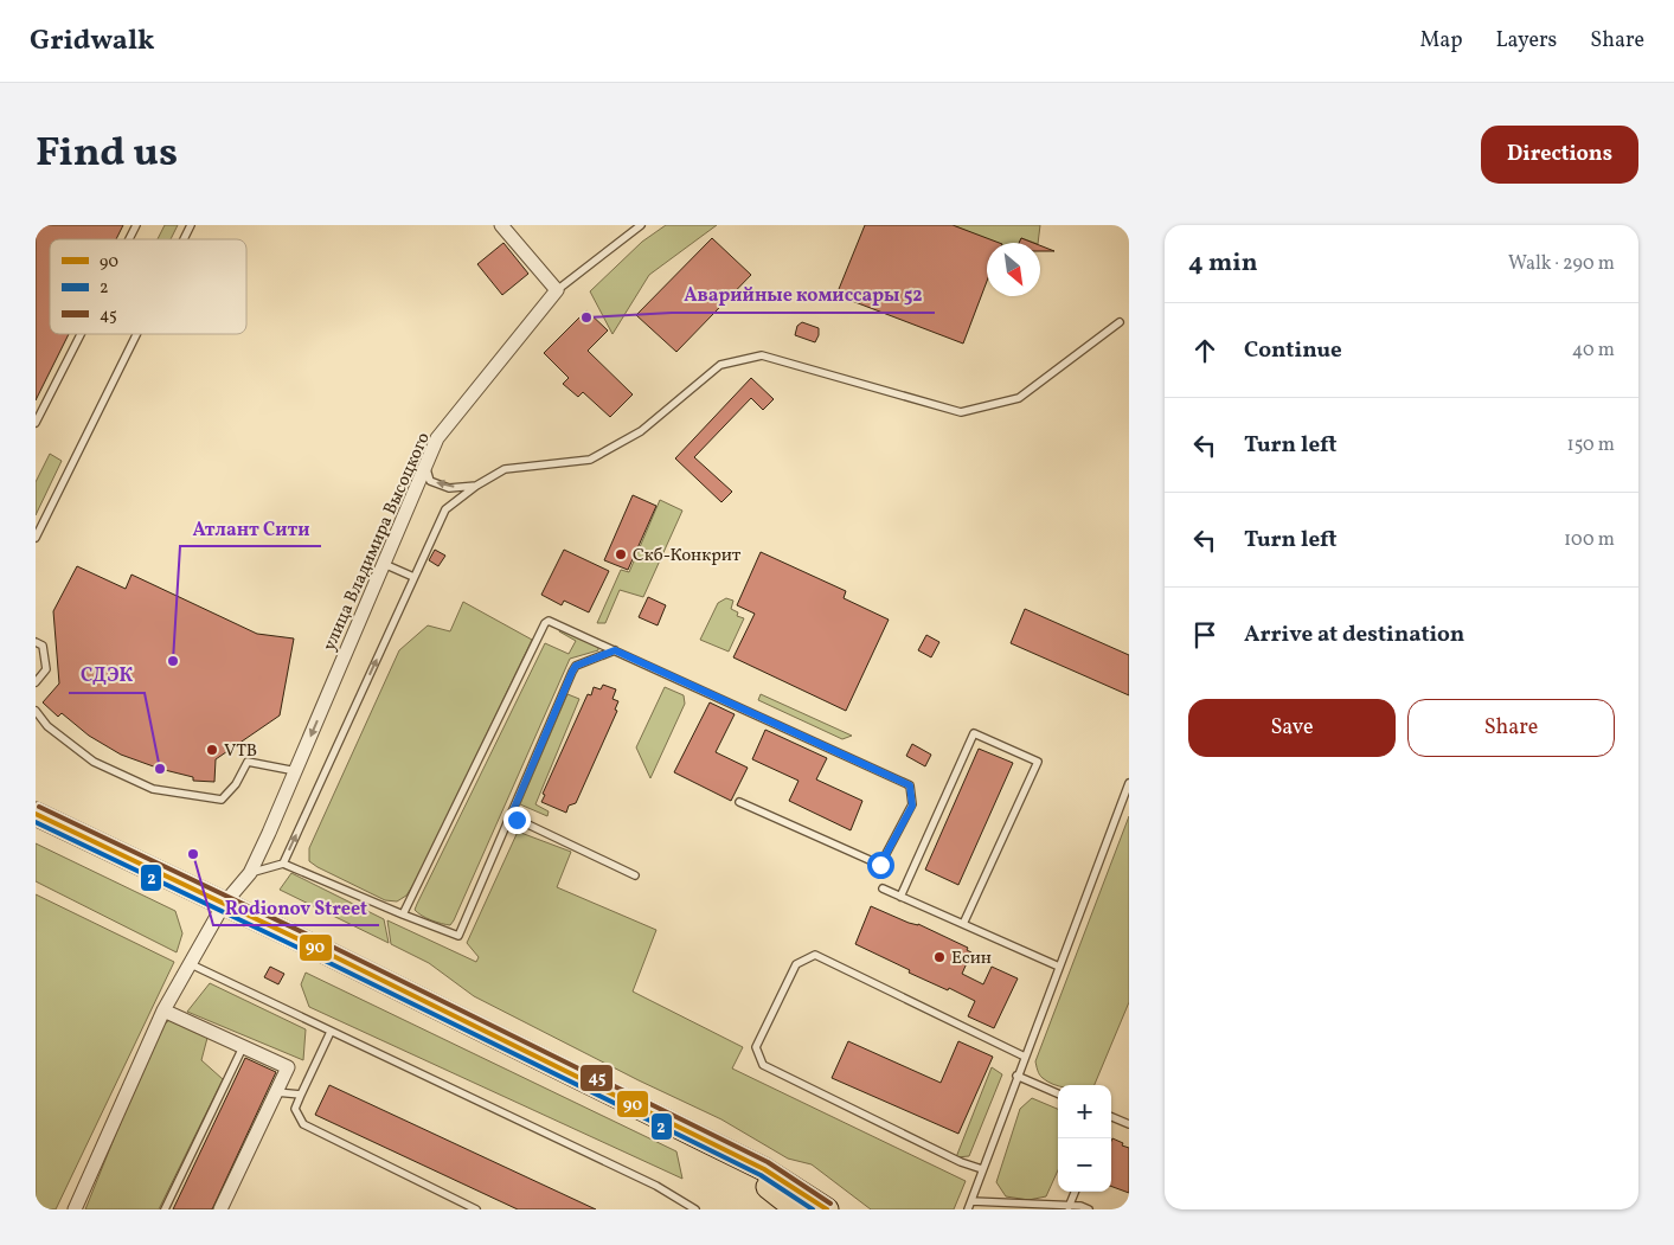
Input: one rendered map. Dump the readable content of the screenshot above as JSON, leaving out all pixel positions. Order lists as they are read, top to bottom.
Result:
{
  "streets": {
    "street": ["улица Владимира Высоцкого"]
  },
  "places": [
    "Аварийные комиссары 52",
    "Скб-Конкрит",
    "Атлант Сити",
    "VTB",
    "СДЭК",
    "Rodionov Street",
    "Есин"
  ],
  "lines": ["transit line 45", "transit line 90", "transit line 2"],
  "legend": ["90", "2", "45"],
  "north": "bottom right",
  "page": {
    "header": "Gridwalk",
    "nav": ["Map", "Layers", "Share"],
    "title": "Find us",
    "buttons": [
      "Directions",
      ["Save", "Share"]
    ],
    "heading": ["4 min", "Walk · 290 m"],
    "list": [
      ["Continue", "40 m"],
      ["Turn left", "150 m"],
      ["Turn left", "100 m"],
      "Arrive at destination"
    ],
    "map_buttons": ["+", "−"]
  }
}
